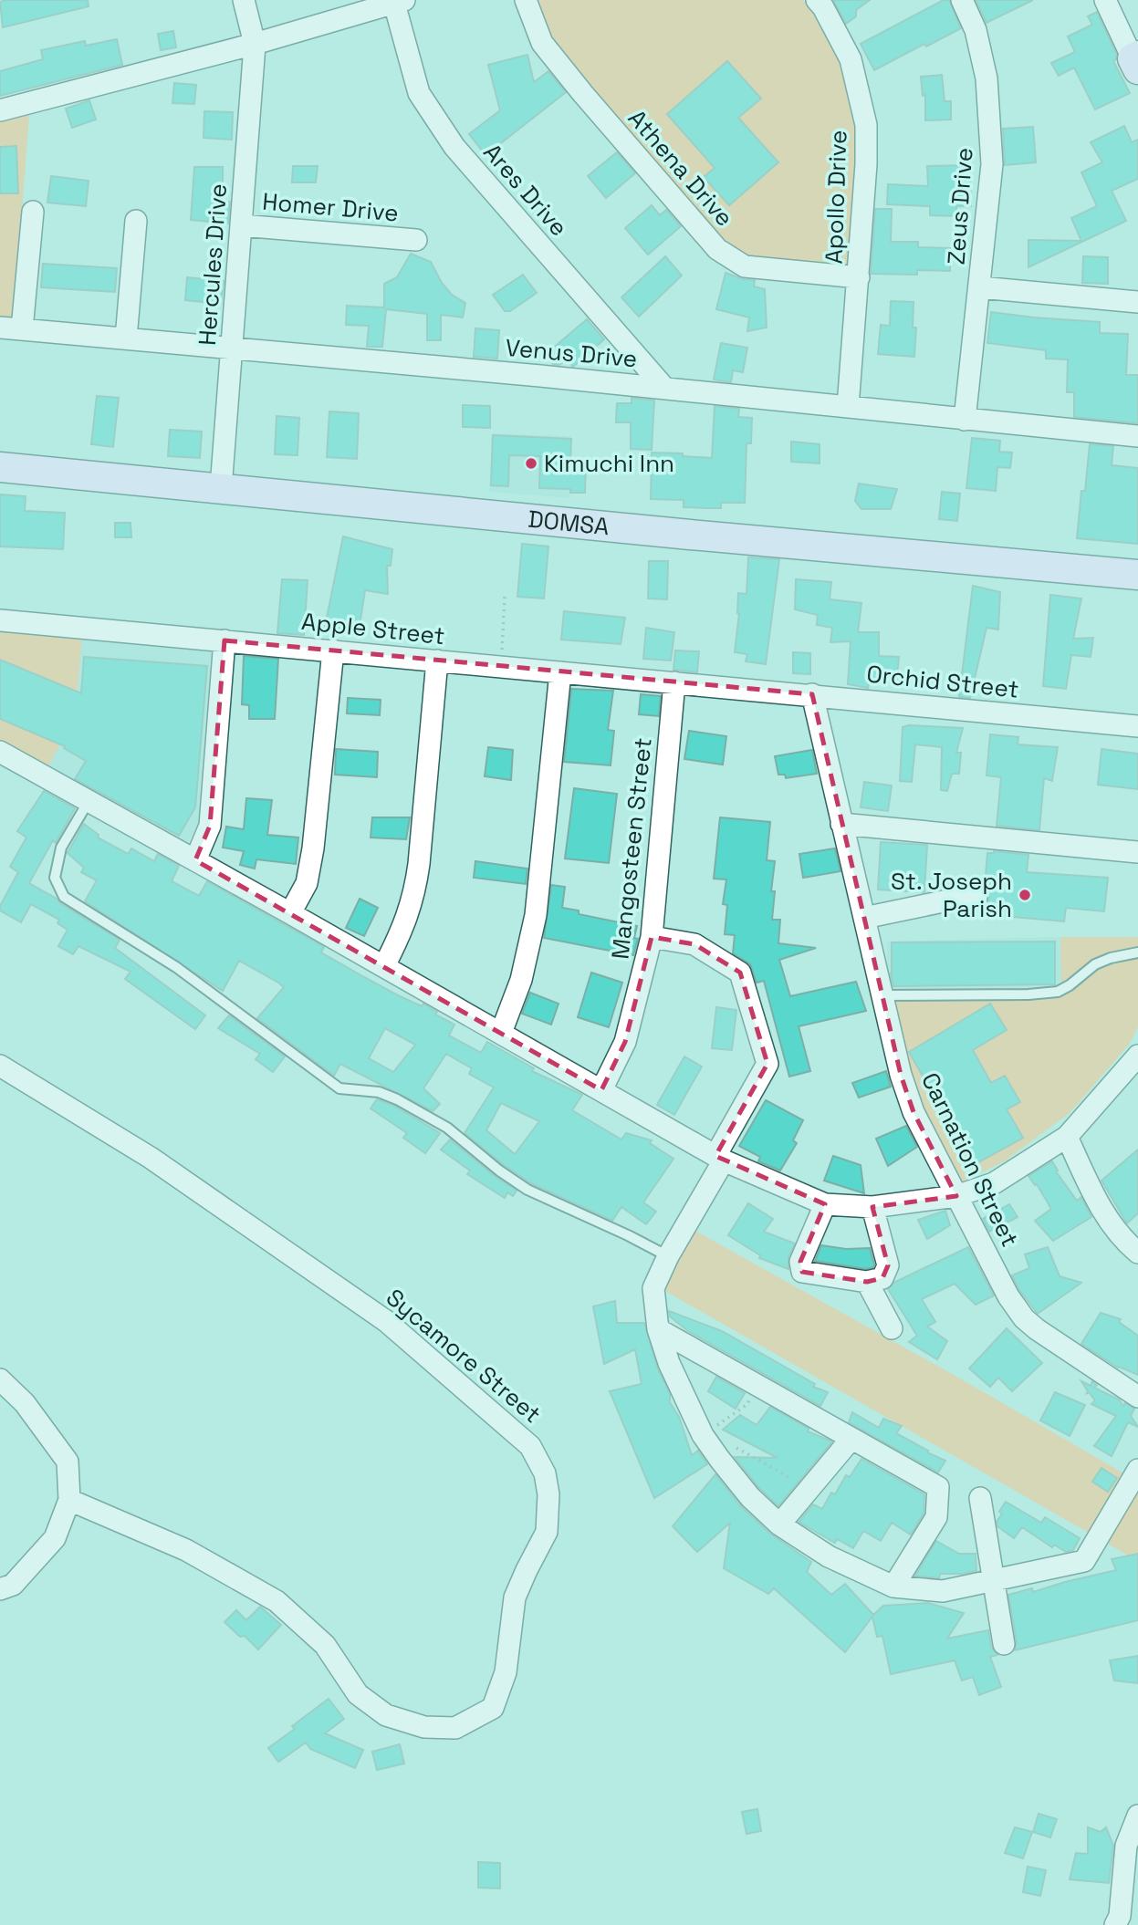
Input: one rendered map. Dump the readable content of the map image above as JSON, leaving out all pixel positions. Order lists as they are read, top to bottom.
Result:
{
  "streets": {
    "main road": ["DOMSA"],
    "street": [
      "Athena Drive",
      "Ares Drive",
      "Apollo Drive",
      "Zeus Drive",
      "Homer Drive",
      "Hercules Drive",
      "Venus Drive",
      "Apple Street",
      "Orchid Street",
      "Mangosteen Street",
      "Carnation Street",
      "Sycamore Street"
    ]
  },
  "crossings": [
    ["Athena Drive", "Apollo Drive"],
    ["Ares Drive", "Venus Drive"],
    ["Apollo Drive", "Venus Drive"],
    ["Zeus Drive", "Venus Drive"],
    ["Homer Drive", "Hercules Drive"],
    ["Hercules Drive", "Venus Drive"],
    ["Hercules Drive", "DOMSA"],
    ["Apple Street", "Orchid Street"],
    ["Apple Street", "Mangosteen Street"],
    ["Orchid Street", "Carnation Street"]
  ],
  "places": ["Kimuchi Inn", "St. Joseph Parish"]
}
